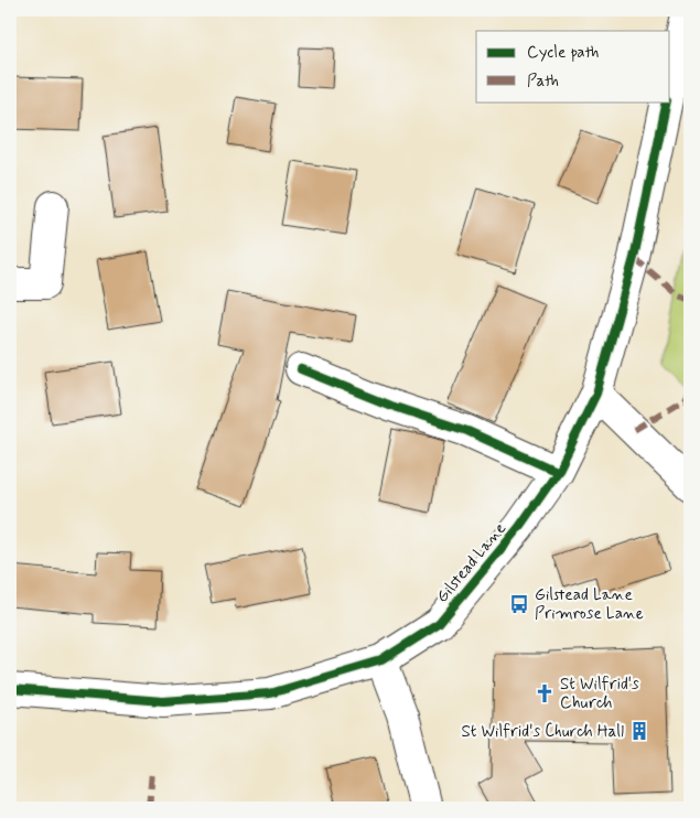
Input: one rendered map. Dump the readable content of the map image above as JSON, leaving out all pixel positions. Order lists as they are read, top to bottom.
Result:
{
  "streets": {
    "street": ["Gilstead Lane"]
  },
  "places": {
    "bus stop": ["Gilstead Lane Primrose Lane"],
    "church": ["St Wilfrid's Church"],
    "building": ["St Wilfrid's Church Hall"]
  },
  "legend": ["Cycle path", "Path"]
}
